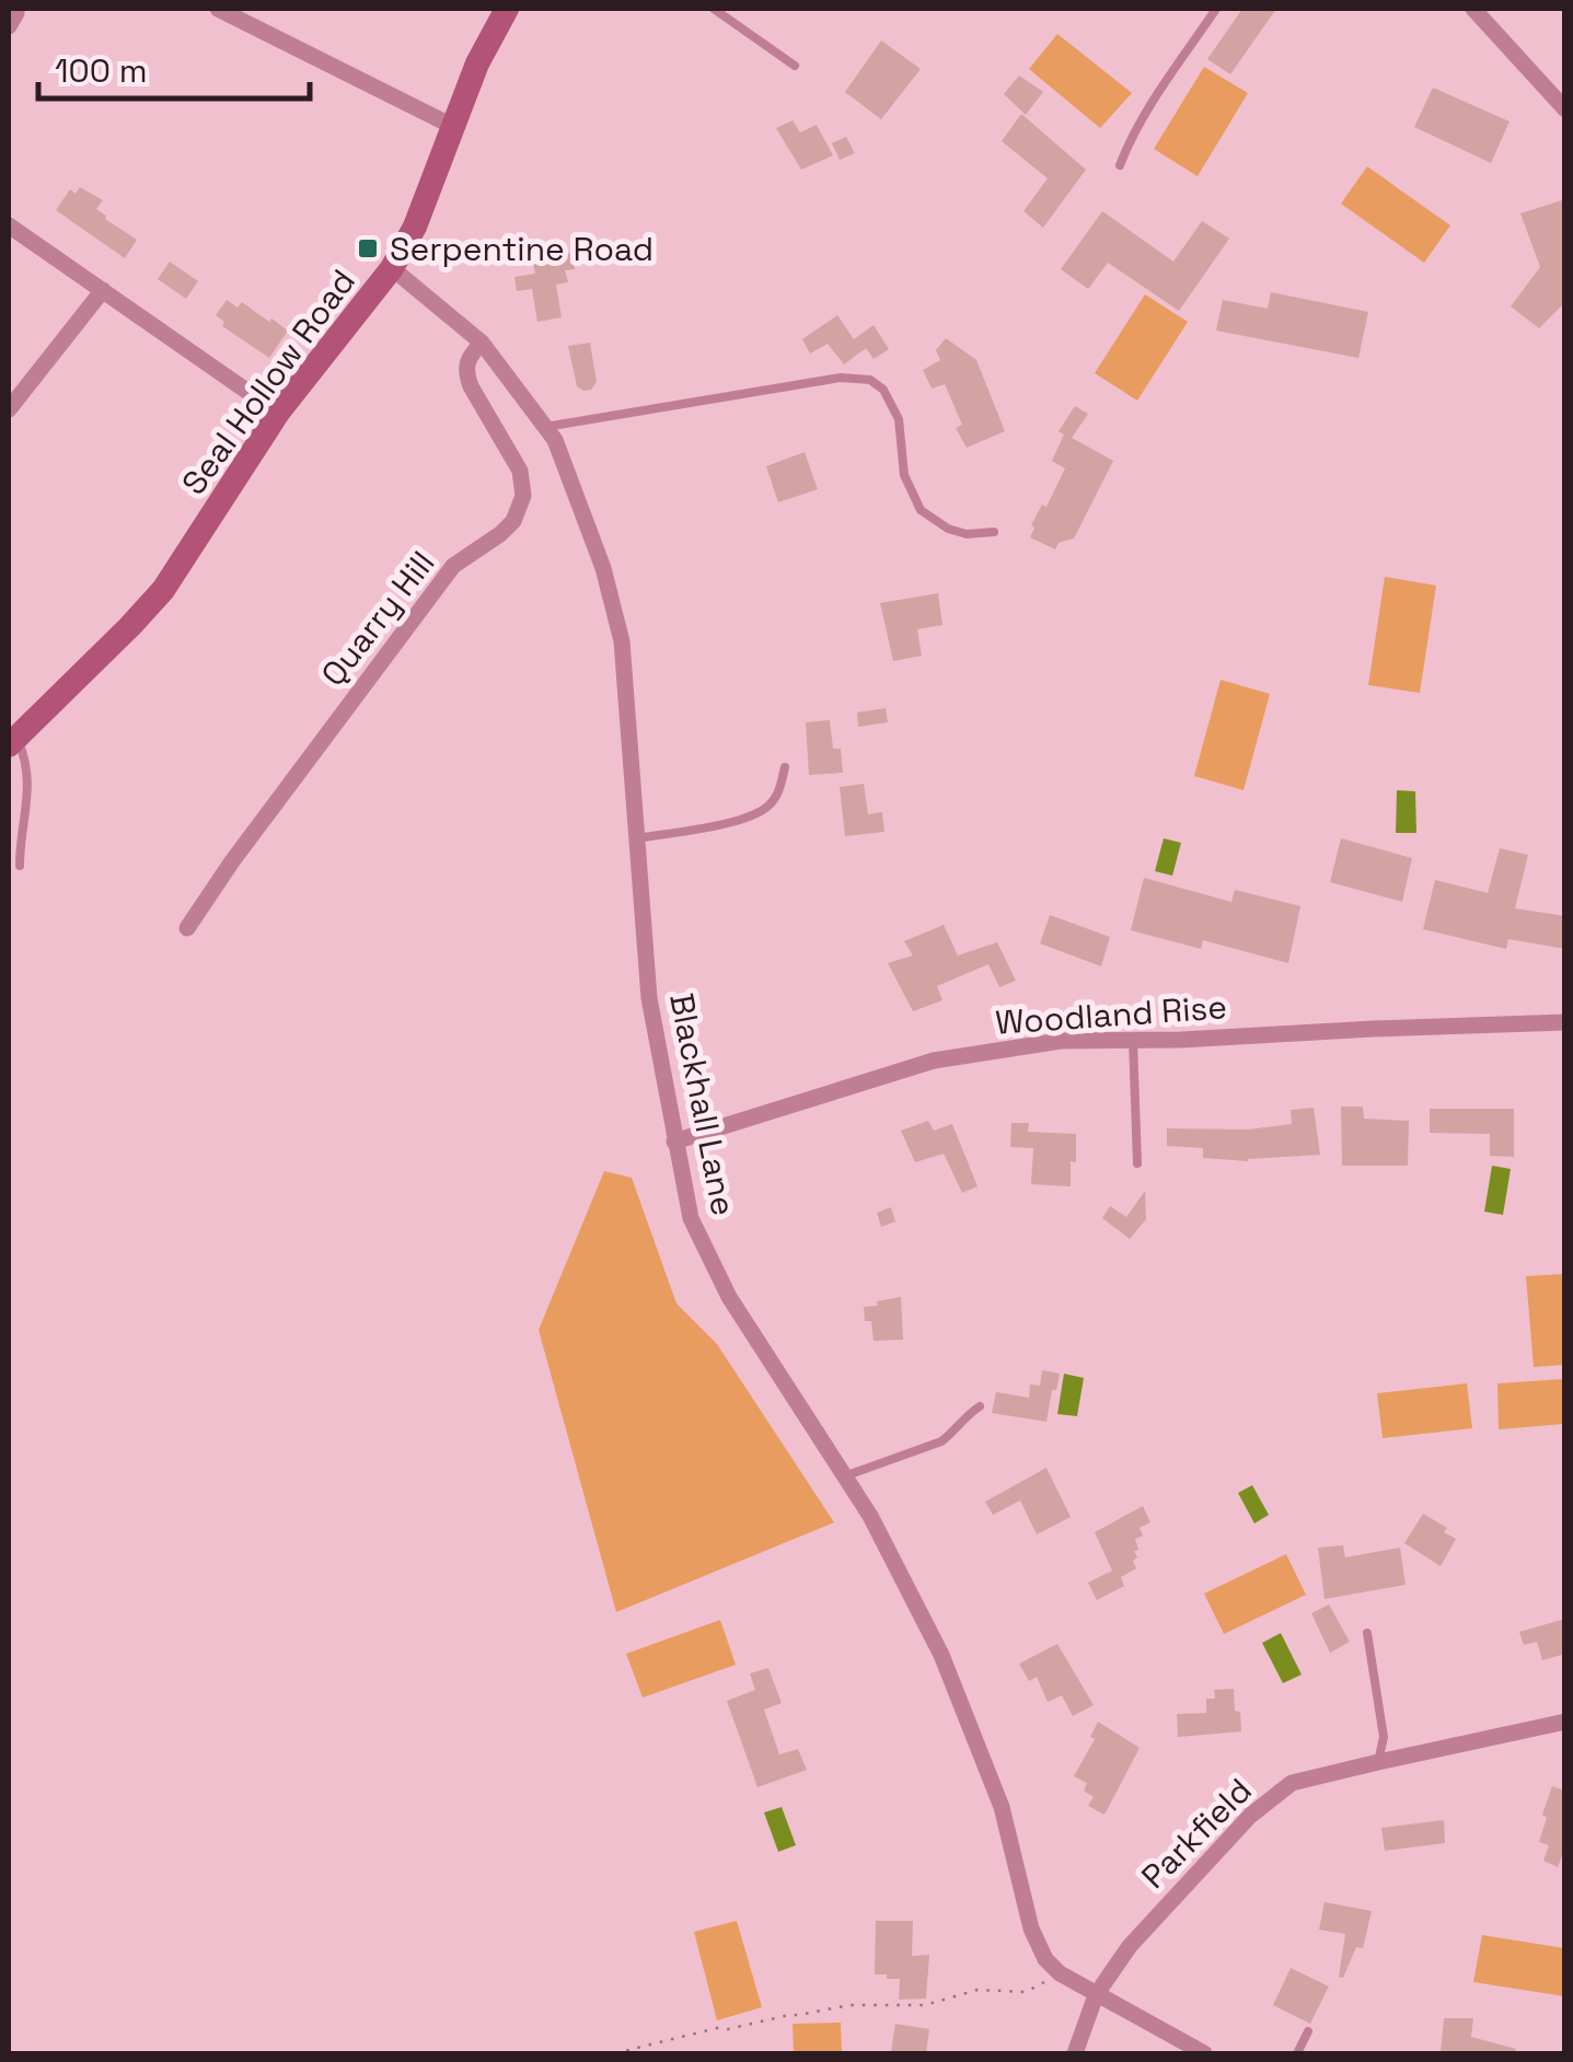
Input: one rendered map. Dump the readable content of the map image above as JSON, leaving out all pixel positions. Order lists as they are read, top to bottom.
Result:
{
  "streets": {
    "main road": ["Seal Hollow Road"],
    "street": [
      "Quarry Hill",
      "Woodland Rise",
      "Blackhall Lane",
      "Parkfield"
    ]
  },
  "crossings": [
    ["Seal Hollow Road", "Blackhall Lane"],
    ["Quarry Hill", "Blackhall Lane"],
    ["Woodland Rise", "Blackhall Lane"],
    ["Blackhall Lane", "Parkfield"]
  ],
  "places": {
    "transit": ["Serpentine Road"]
  },
  "scale_bar": "100 m"
}
